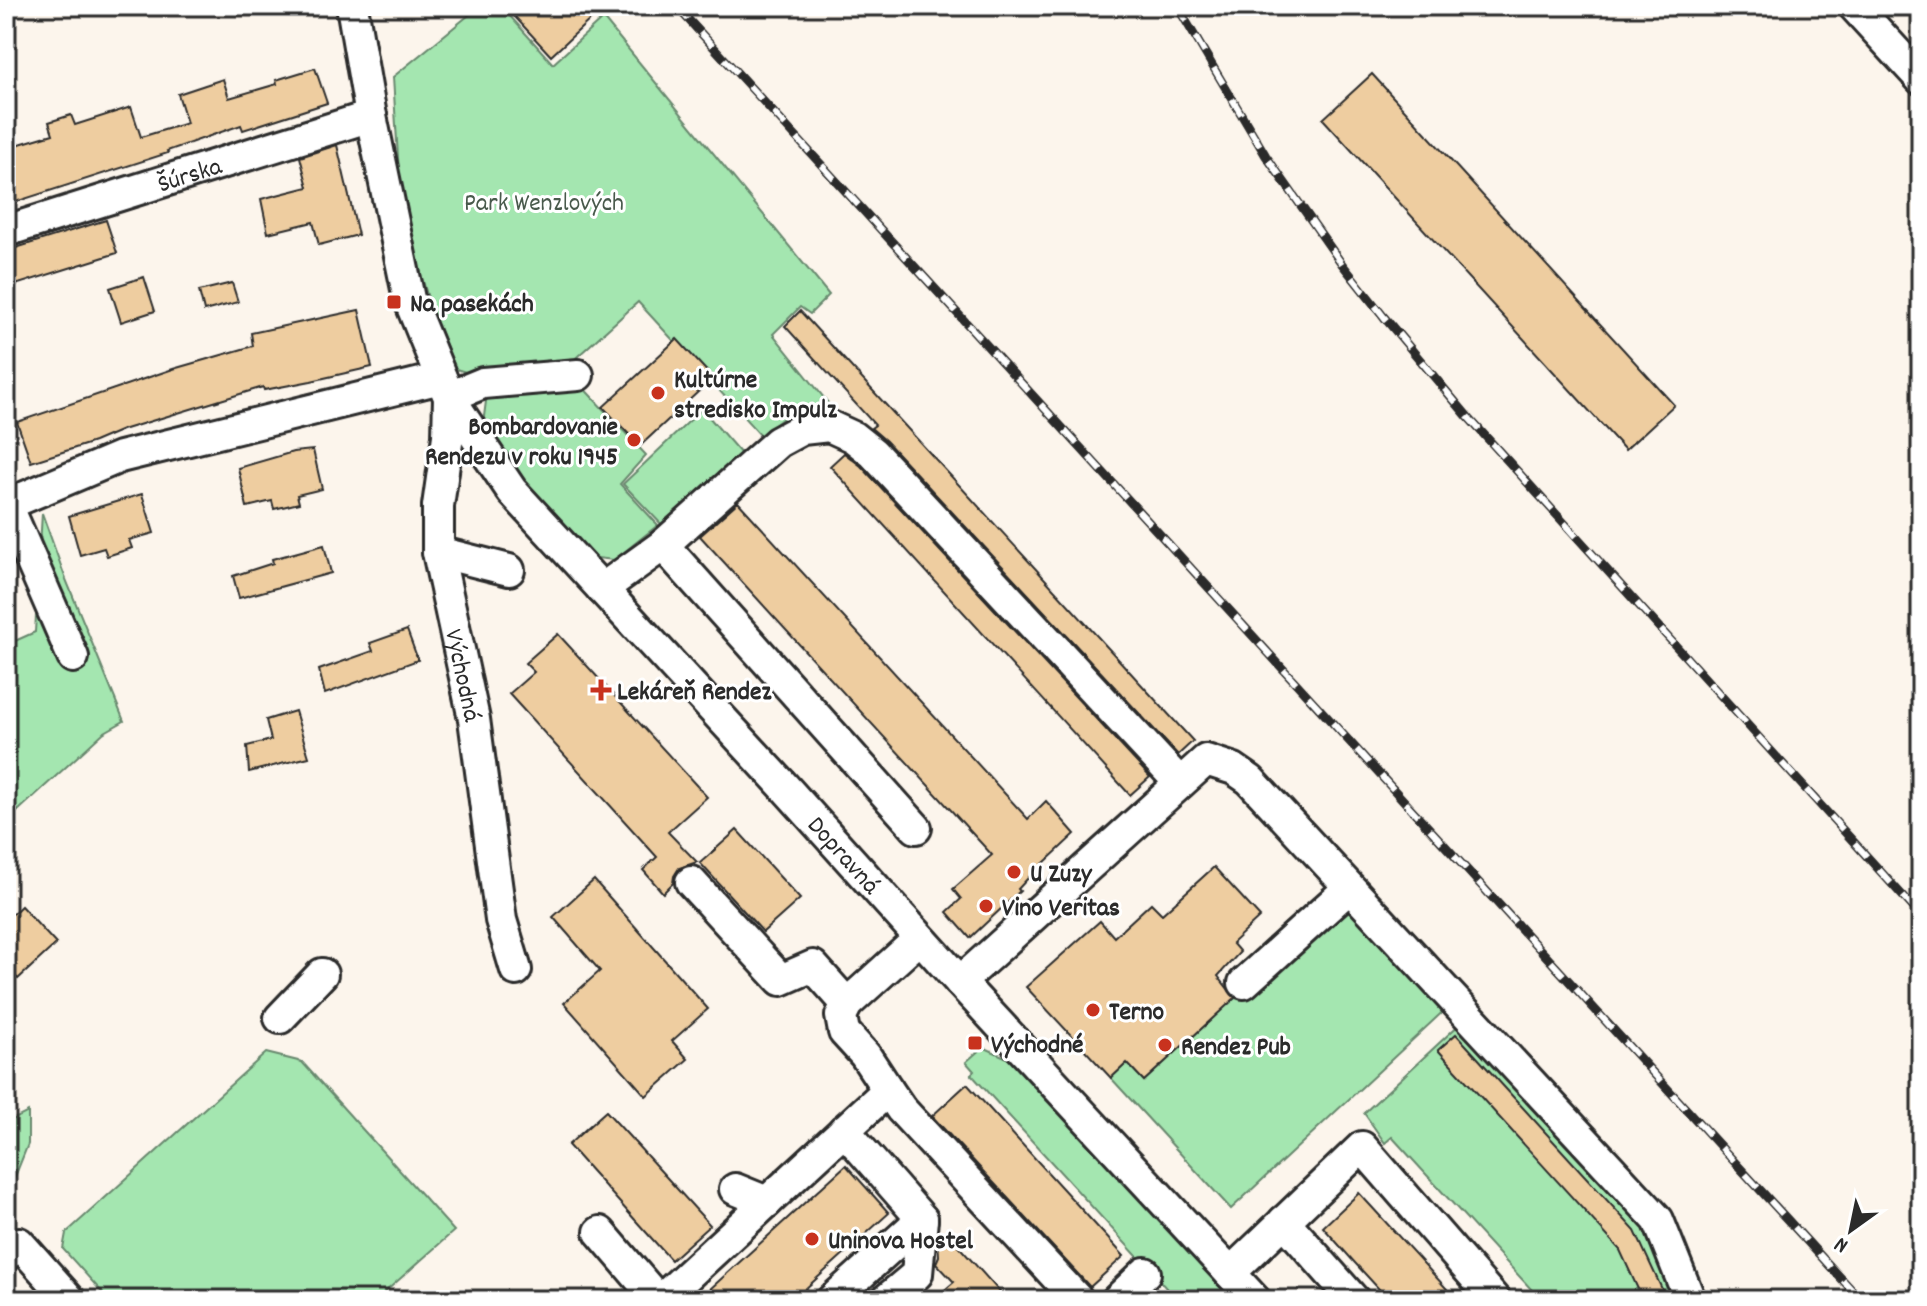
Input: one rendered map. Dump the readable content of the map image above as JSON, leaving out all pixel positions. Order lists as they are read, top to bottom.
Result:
{
  "streets": {
    "street": ["Šúrska", "Východná", "Dopravná"]
  },
  "crossings": [
    ["Šúrska", "Východná"],
    ["Východná", "Dopravná"]
  ],
  "parks": ["Park Wenzlových"],
  "places": {
    "transit": ["Na pasekách", "Východné"],
    "other": [
      "Kultúrne stredisko Impulz",
      "Bombardovanie Rendezu v roku 1945",
      "U Zuzy",
      "Vino Veritas",
      "Terno",
      "Rendez Pub",
      "Uninova Hostel"
    ],
    "health": ["Lekáreň Rendez"]
  },
  "north": "bottom left"
}
